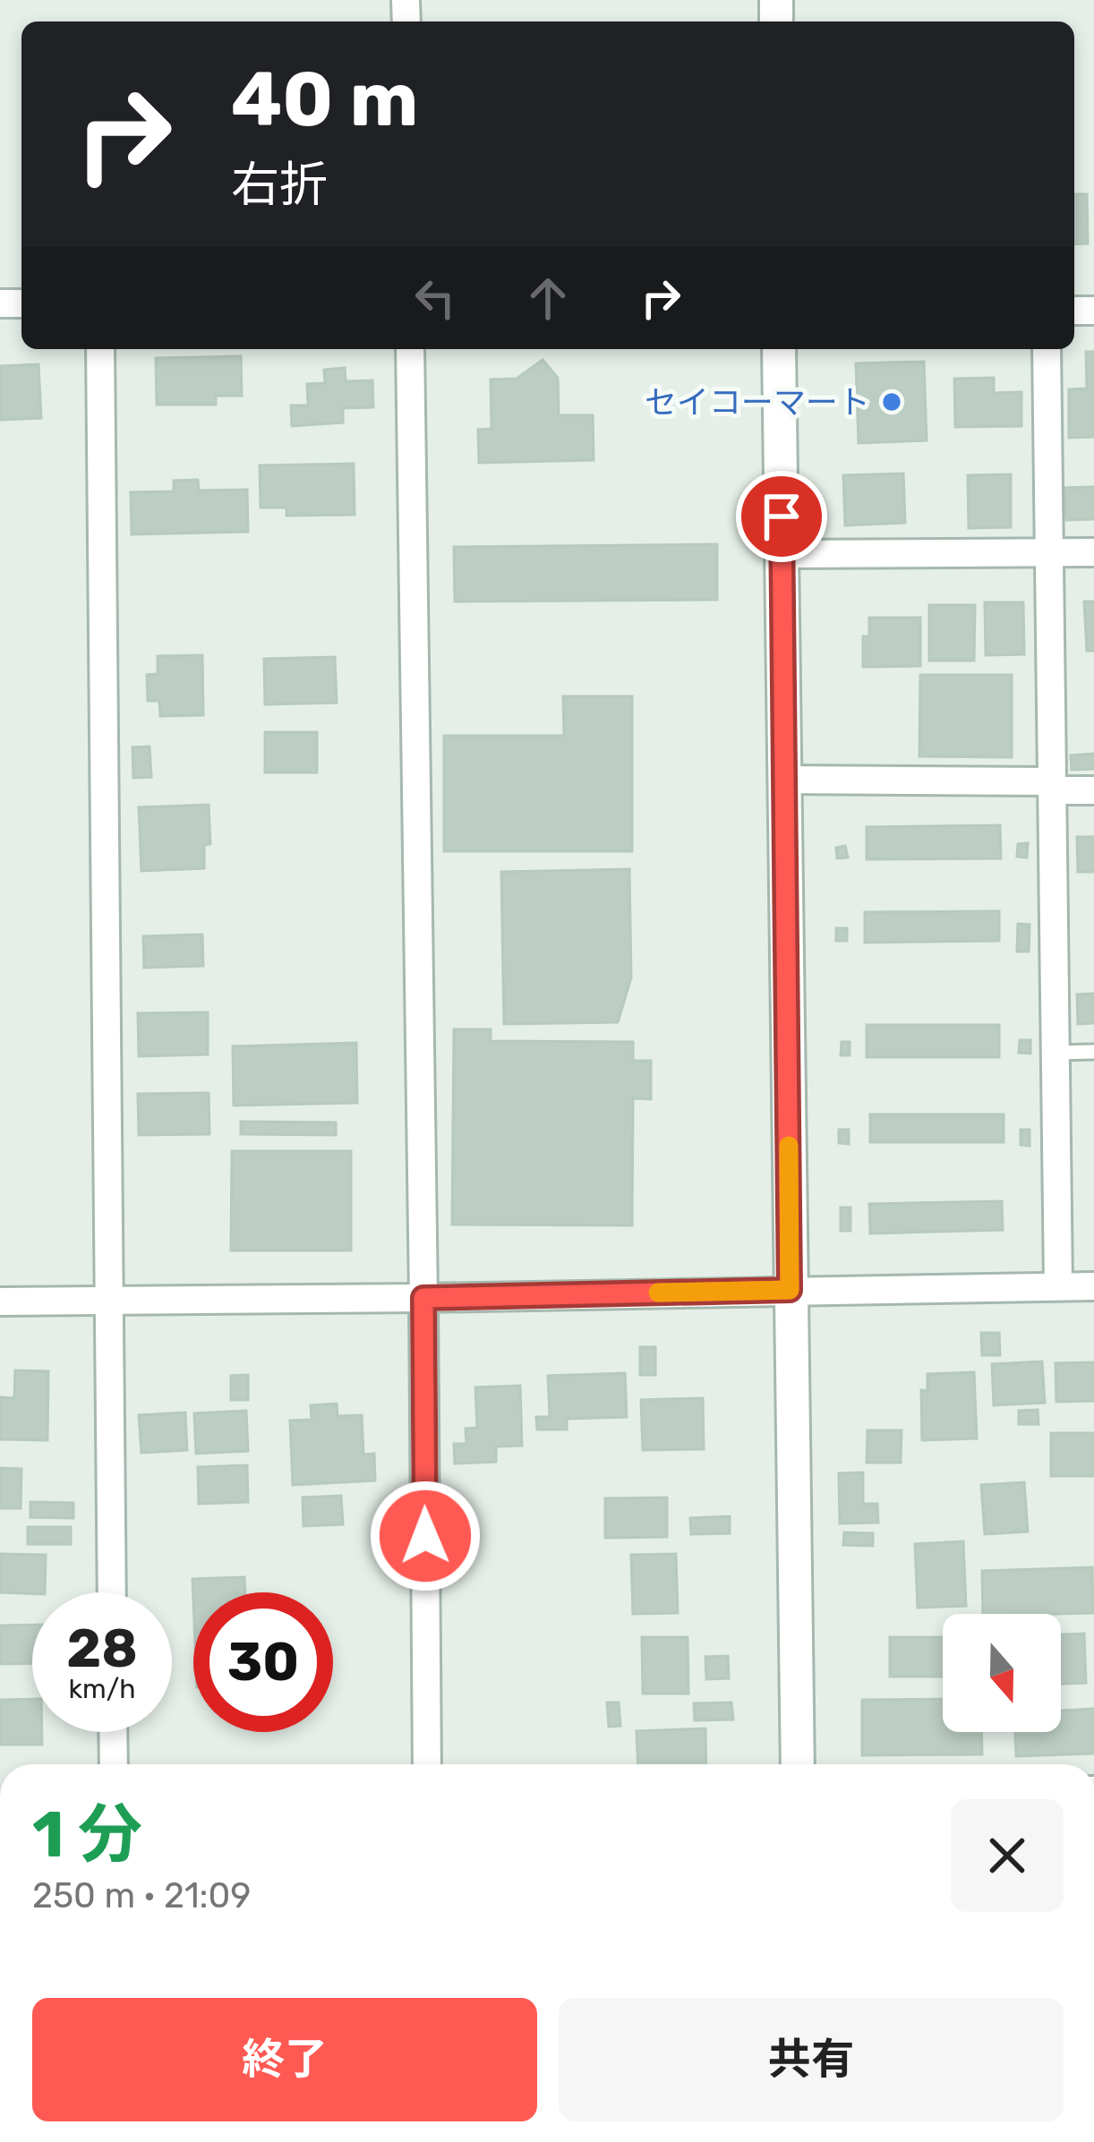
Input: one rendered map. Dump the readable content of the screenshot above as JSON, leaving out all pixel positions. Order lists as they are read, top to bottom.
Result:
{
  "places": ["セイコーマート"],
  "north": "bottom",
  "page": {
    "turn": ["40 m", "右折"],
    "speed": "28 km/h",
    "limit": "30",
    "heading": ["1 分", "250 m · 21:09"],
    "buttons": ["終了", "共有"]
  }
}
